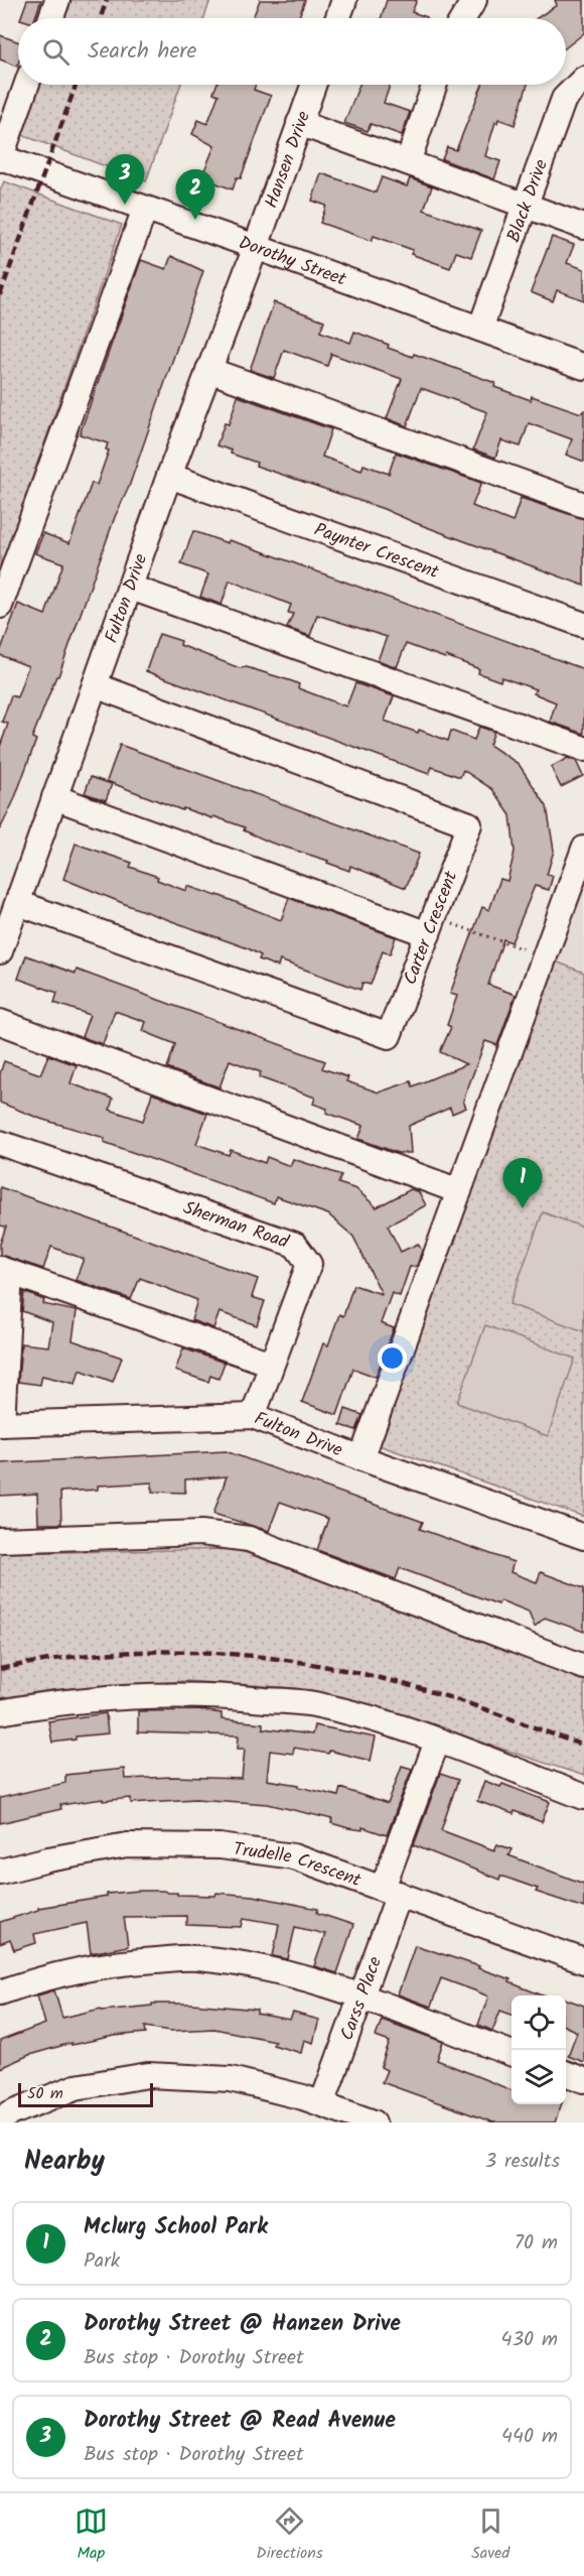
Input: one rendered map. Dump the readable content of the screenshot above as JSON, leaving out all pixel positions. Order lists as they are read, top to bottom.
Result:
{
  "streets": {
    "street": [
      "Hansen Drive",
      "Black Drive",
      "Dorothy Street",
      "Paynter Crescent",
      "Fulton Drive",
      "Carter Crescent",
      "Sherman Road",
      "Trudelle Crescent",
      "Carss Place"
    ]
  },
  "crossings": [
    ["Hansen Drive", "Dorothy Street"],
    ["Hansen Drive", "Fulton Drive"],
    ["Black Drive", "Dorothy Street"],
    ["Dorothy Street", "Fulton Drive"],
    ["Paynter Crescent", "Fulton Drive"],
    ["Fulton Drive", "Carter Crescent"],
    ["Fulton Drive", "Sherman Road"],
    ["Trudelle Crescent", "Carss Place"]
  ],
  "scale_bar": "50 m",
  "page": {
    "search": "Search here",
    "pins": ["3", "2", "1"],
    "scale": "50 m",
    "heading": ["Nearby", "3 results"],
    "list": [
      {
        "mark": "1",
        "name": "Mclurg School Park",
        "note": "Park",
        "value": "70 m"
      },
      {
        "mark": "2",
        "name": "Dorothy Street @ Hanzen Drive",
        "note": "Bus stop · Dorothy Street",
        "value": "430 m"
      },
      {
        "mark": "3",
        "name": "Dorothy Street @ Read Avenue",
        "note": "Bus stop · Dorothy Street",
        "value": "440 m"
      }
    ],
    "nav": ["Map", "Directions", "Saved"]
  }
}
